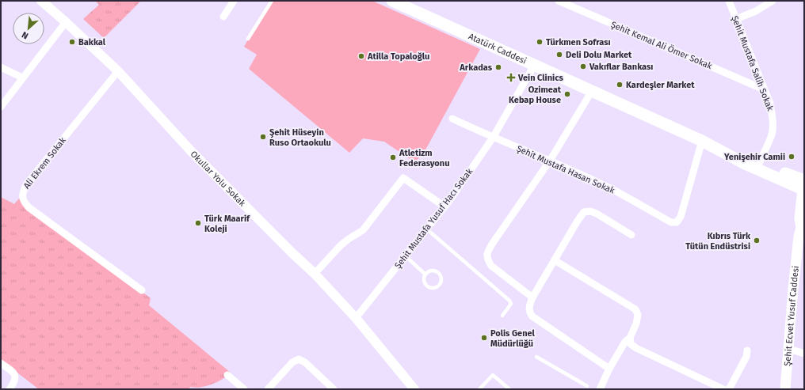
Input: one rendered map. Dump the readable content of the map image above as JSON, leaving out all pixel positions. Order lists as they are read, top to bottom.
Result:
{
  "streets": {
    "main road": ["Atatürk Caddesi", "Şehit Ecvet Yusuf Caddesi"],
    "street": [
      "Şehit Kemal Ali Ömer Sokak",
      "Şehit Mustafa Salih Sokak",
      "Ali Ekrem Sokak",
      "Şehit Mustafa Hasan Sokak",
      "Okullar Yolu Sokak",
      "Şehit Mustafa Yusuf Hacı Sokak"
    ]
  },
  "crossings": [
    ["Şehit Kemal Ali Ömer Sokak", "Şehit Mustafa Salih Sokak"],
    ["Atatürk Caddesi", "Şehit Mustafa Salih Sokak"],
    ["Atatürk Caddesi", "Şehit Mustafa Hasan Sokak"],
    ["Atatürk Caddesi", "Şehit Mustafa Yusuf Hacı Sokak"],
    ["Atatürk Caddesi", "Şehit Ecvet Yusuf Caddesi"],
    ["Ali Ekrem Sokak", "Okullar Yolu Sokak"],
    ["Şehit Mustafa Hasan Sokak", "Şehit Mustafa Yusuf Hacı Sokak"],
    ["Okullar Yolu Sokak", "Şehit Mustafa Yusuf Hacı Sokak"]
  ],
  "places": {
    "other": [
      "Bakkal",
      "Türkmen Sofrası",
      "Deli Dolu Market",
      "Atilla Topaloğlu",
      "Vakıflar Bankası",
      "Arkadas",
      "Kardeşler Market",
      "Ozimeat Kebap House",
      "Şehit Hüseyin Ruso Ortaokulu",
      "Yenişehir Camii",
      "Atletizm Federasyonu",
      "Türk Maarif Koleji",
      "Kıbrıs Türk Tütün Endüstrisi",
      "Polis Genel Müdürlüğü"
    ],
    "health": ["Vein Clinics"]
  },
  "north": "bottom left"
}
